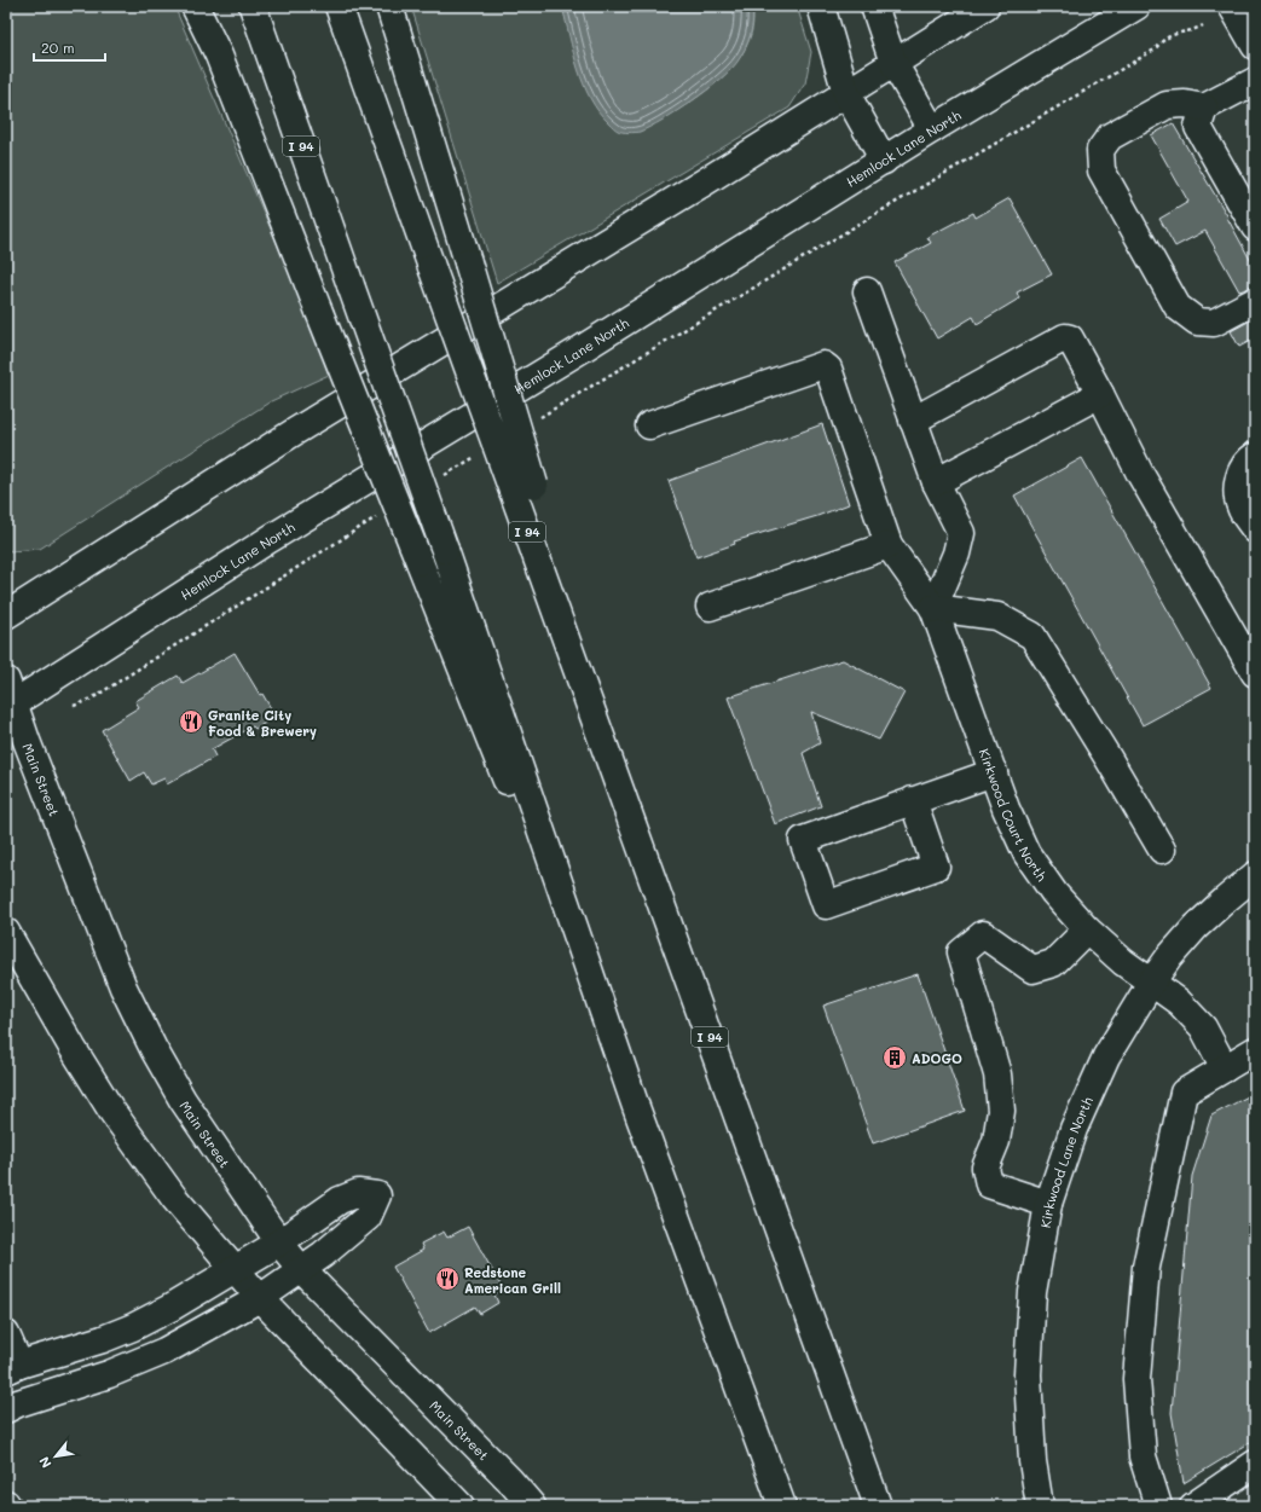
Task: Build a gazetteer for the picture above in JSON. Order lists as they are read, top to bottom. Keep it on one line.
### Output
{"streets":{"main road":["I 94","Hemlock Lane North","Main Street","Kirkwood Court North","Kirkwood Lane North"]},"crossings":[["Hemlock Lane North","Main Street"],["Kirkwood Court North","Kirkwood Lane North"]],"places":{"restaurant":["Granite City Food & Brewery","Redstone American Grill"],"building":["ADOGO"]},"scale_bar":"20 m","north":"bottom left"}
